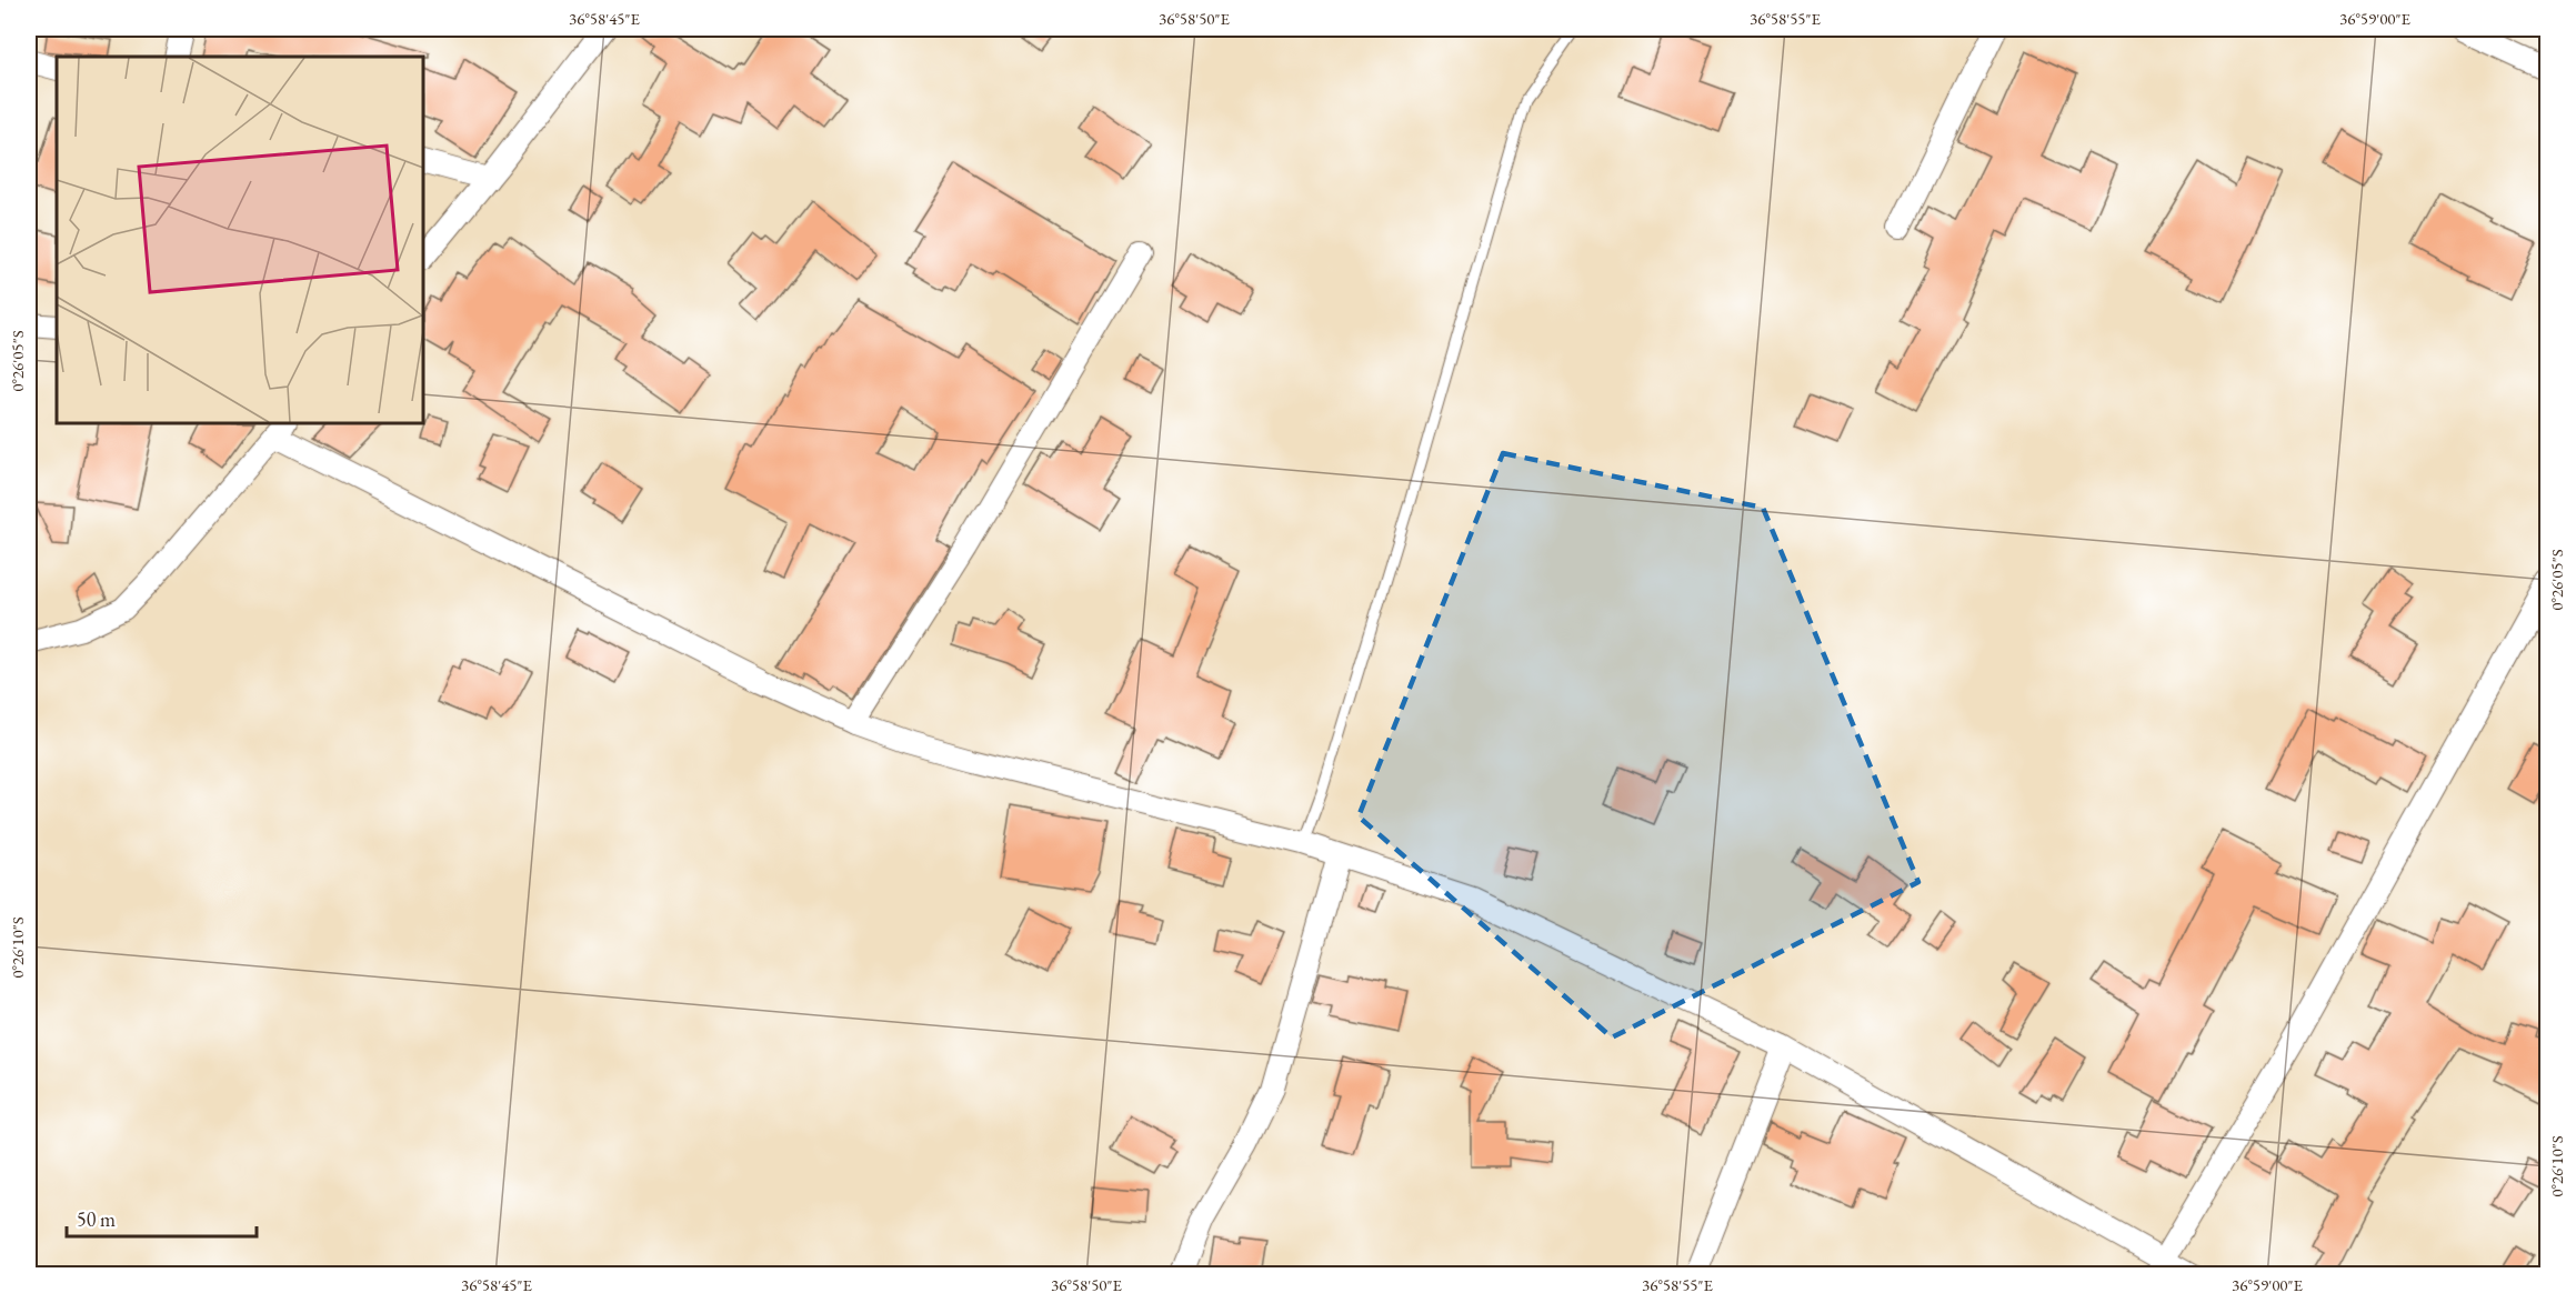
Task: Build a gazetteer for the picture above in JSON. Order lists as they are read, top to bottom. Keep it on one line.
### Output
{"scale_bar":"50 m","coordinates":["36°58'45\"E","36°58'50\"E","36°58'55\"E","36°59'00\"E","0°26'05\"S","0°26'10\"S"]}
